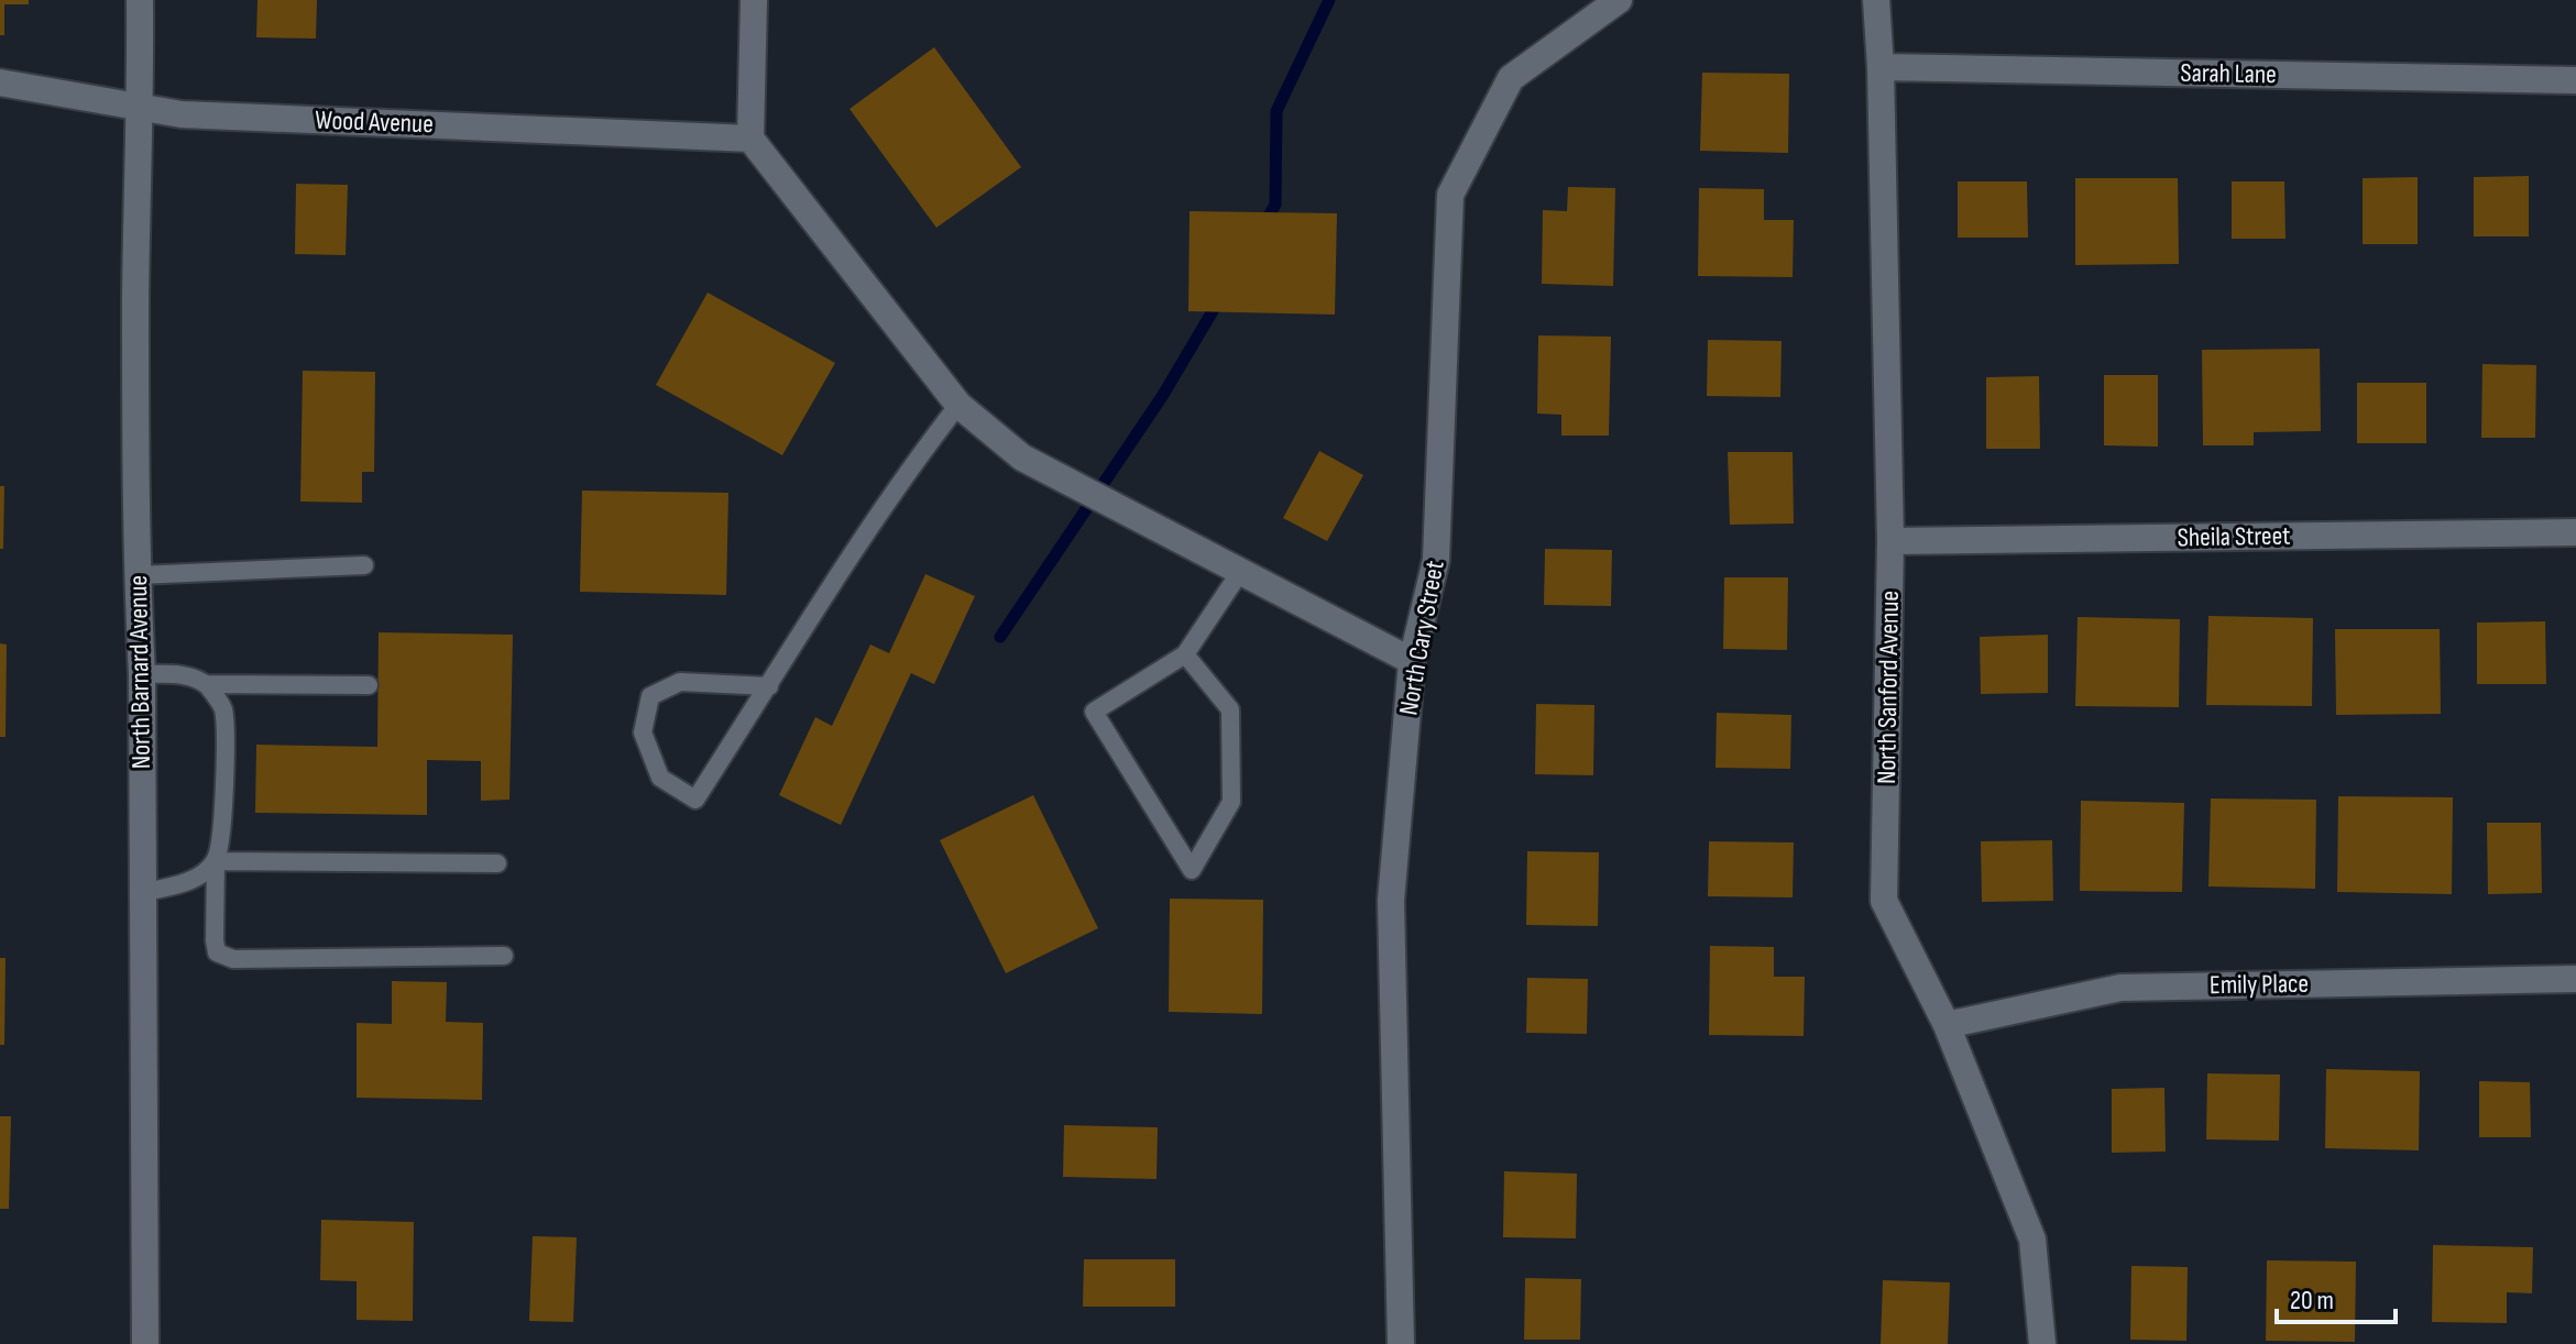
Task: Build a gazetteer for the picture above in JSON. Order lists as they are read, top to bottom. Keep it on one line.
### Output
{"streets":{"street":["Sarah Lane","Wood Avenue","Sheila Street","North Cary Street","North Barnard Avenue","North Sanford Avenue","Emily Place"]},"crossings":[["Sarah Lane","North Sanford Avenue"],["Wood Avenue","North Barnard Avenue"],["Sheila Street","North Sanford Avenue"],["North Sanford Avenue","Emily Place"]],"scale_bar":"20 m"}
